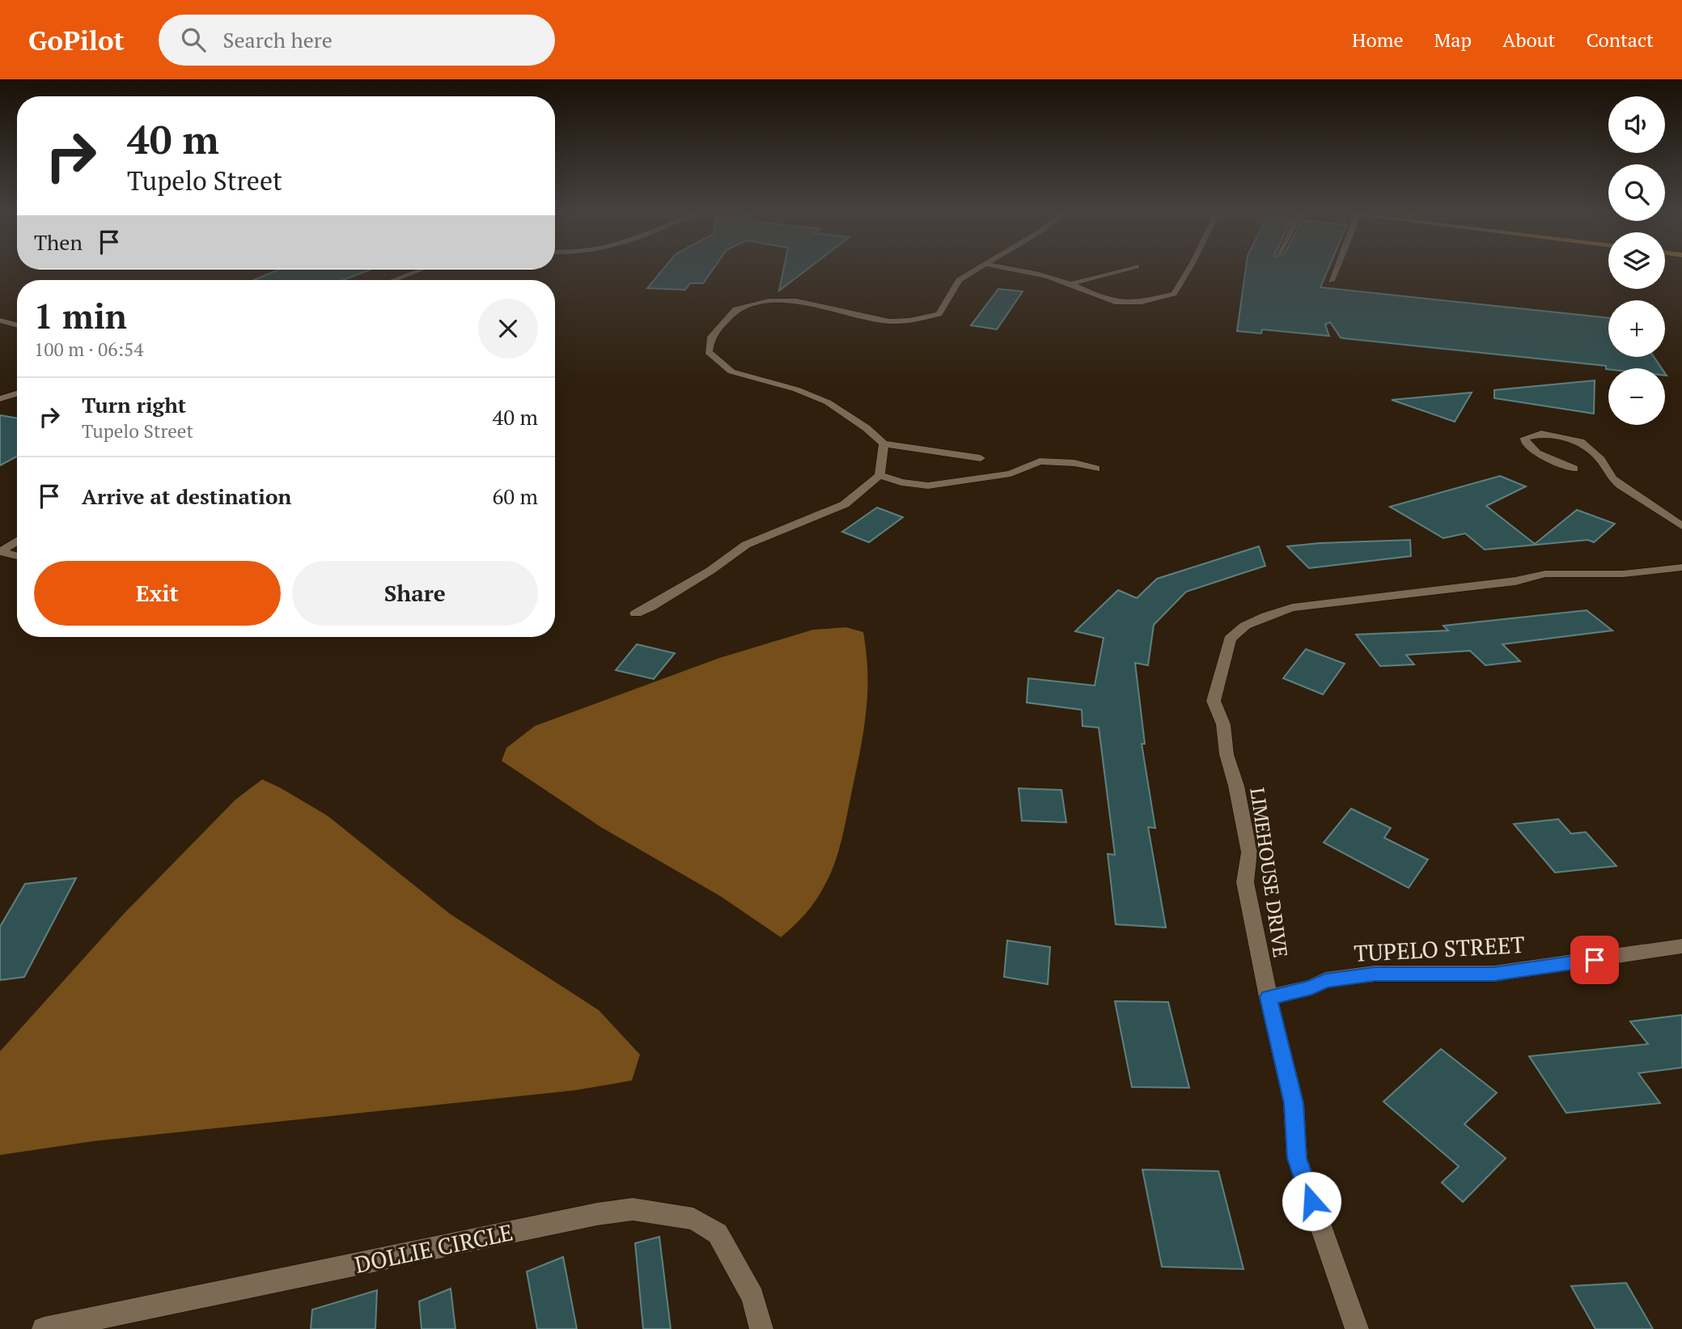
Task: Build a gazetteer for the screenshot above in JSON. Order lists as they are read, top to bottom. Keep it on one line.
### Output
{"streets":{"street":["LIMEHOUSE DRIVE","TUPELO STREET","DOLLIE CIRCLE"]},"crossings":[["LIMEHOUSE DRIVE","TUPELO STREET"]],"page":{"header":"GoPilot","search":"Search here","nav":["Home","Map","About","Contact"],"map_buttons":["+","−"],"turn":["40 m","Tupelo Street"],"then":"Then","heading":["1 min","100 m · 06:54"],"list":[{"name":"Turn right","note":"Tupelo Street","value":"40 m"},{"name":"Arrive at destination","value":"60 m"}],"buttons":["Exit","Share"]}}
